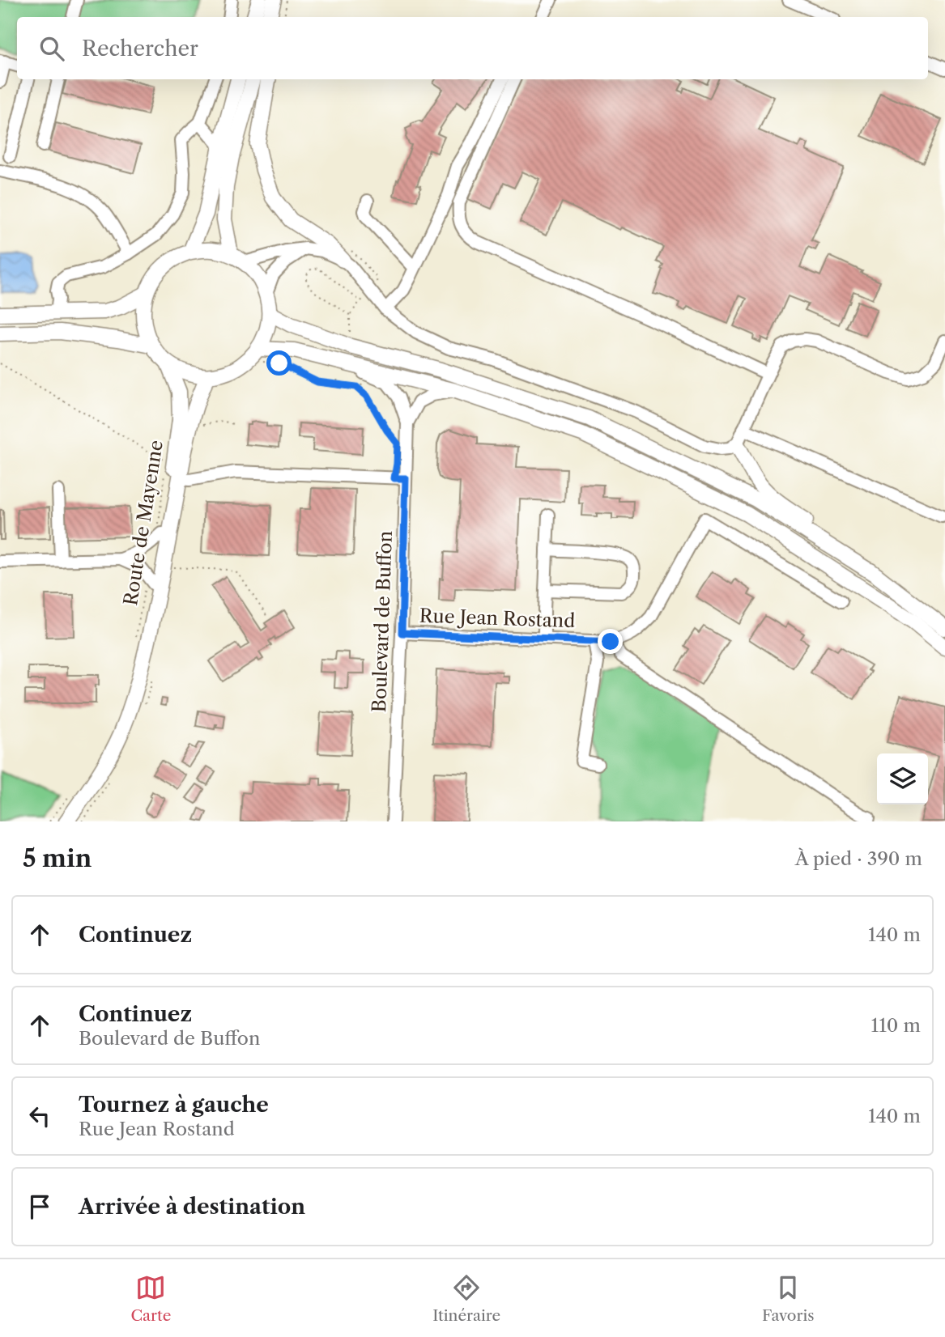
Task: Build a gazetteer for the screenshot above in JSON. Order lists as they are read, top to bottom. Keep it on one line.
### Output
{"streets":{"main road":["Route de Mayenne"],"street":["Rue Jean Rostand","Boulevard de Buffon"]},"crossings":[["Rue Jean Rostand","Boulevard de Buffon"]],"page":{"search":"Rechercher","heading":["5 min","À pied · 390 m"],"list":[["Continuez","140 m"],["Continuez","Boulevard de Buffon","110 m"],["Tournez à gauche","Rue Jean Rostand","140 m"],"Arrivée à destination"],"nav":["Carte","Itinéraire","Favoris"]}}
